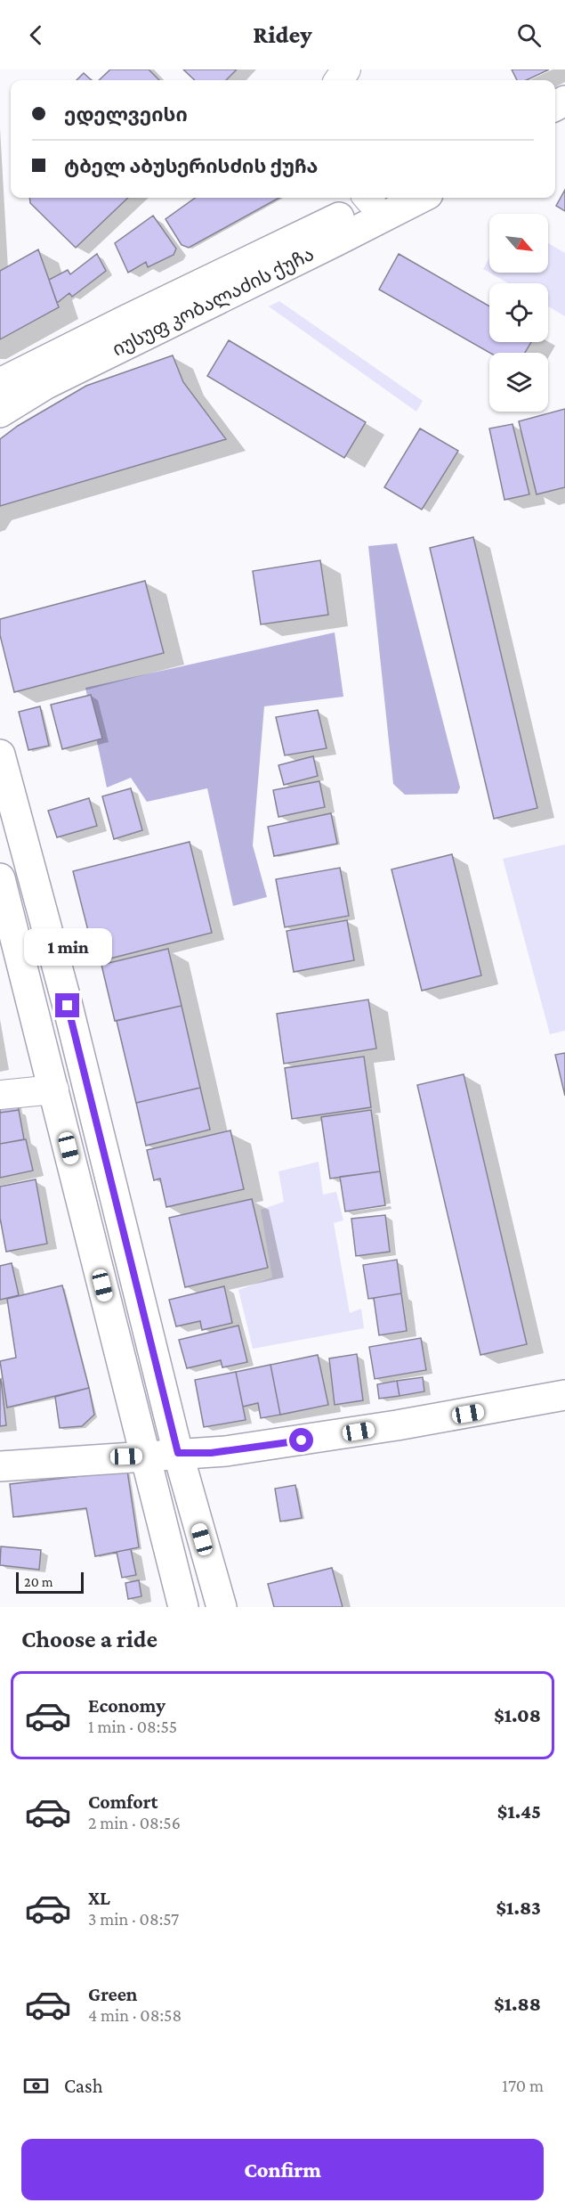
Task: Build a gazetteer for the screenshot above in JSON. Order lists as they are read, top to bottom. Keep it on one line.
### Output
{"streets":{"main road":["იუსუფ კობალაძის ქუჩა"]},"scale_bar":"20 m","north":"bottom right","page":{"header":"Ridey","banner":["ედელვეისი","ტბელ აბუსერისძის ქუჩა"],"bubble":"1 min","scale":"20 m","heading":"Choose a ride","list":[{"name":"Economy","note":"1 min · 08:55","value":"$1.08"},{"name":"Comfort","note":"2 min · 08:56","value":"$1.45"},{"name":"XL","note":"3 min · 08:57","value":"$1.83"},{"name":"Green","note":"4 min · 08:58","value":"$1.88"}],"pay":["Cash","170 m"],"buttons":"Confirm"}}
